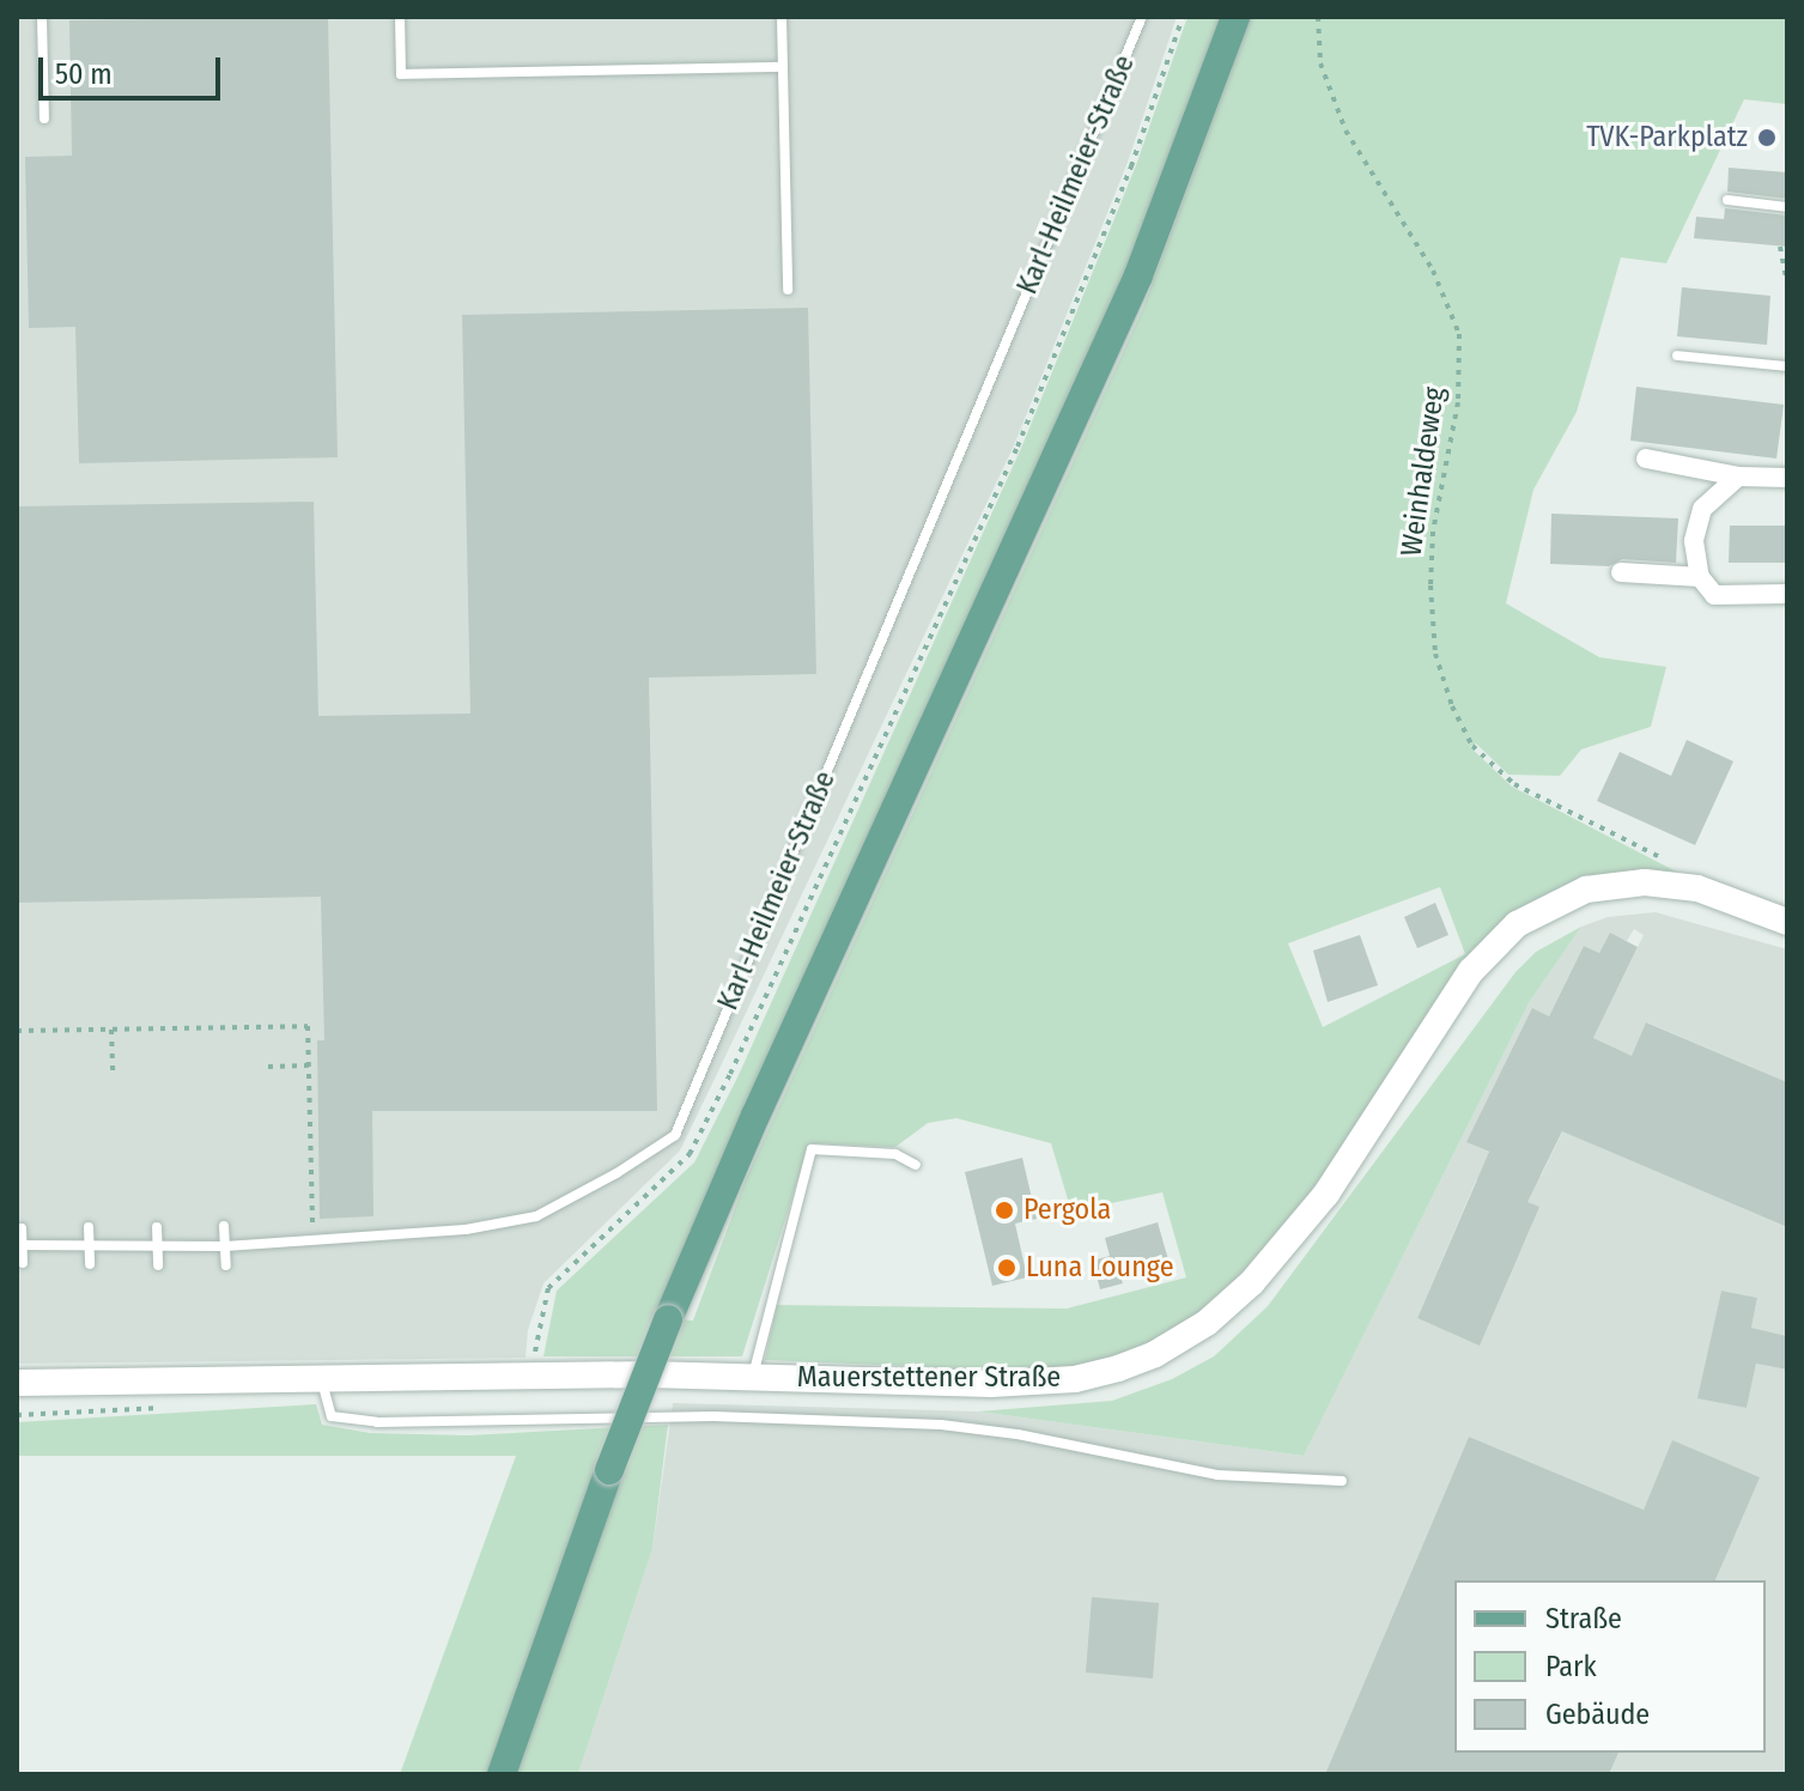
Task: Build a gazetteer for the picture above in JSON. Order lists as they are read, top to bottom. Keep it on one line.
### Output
{"streets":{"main road":["Mauerstettener Straße"],"lane":["Karl-Heilmeier-Straße"],"path":["Weinhaldeweg"]},"crossings":[["Weinhaldeweg","Mauerstettener Straße"]],"places":["TVK-Parkplatz","Pergola","Luna Lounge"],"legend":["Straße","Park","Gebäude"],"scale_bar":"50 m"}
